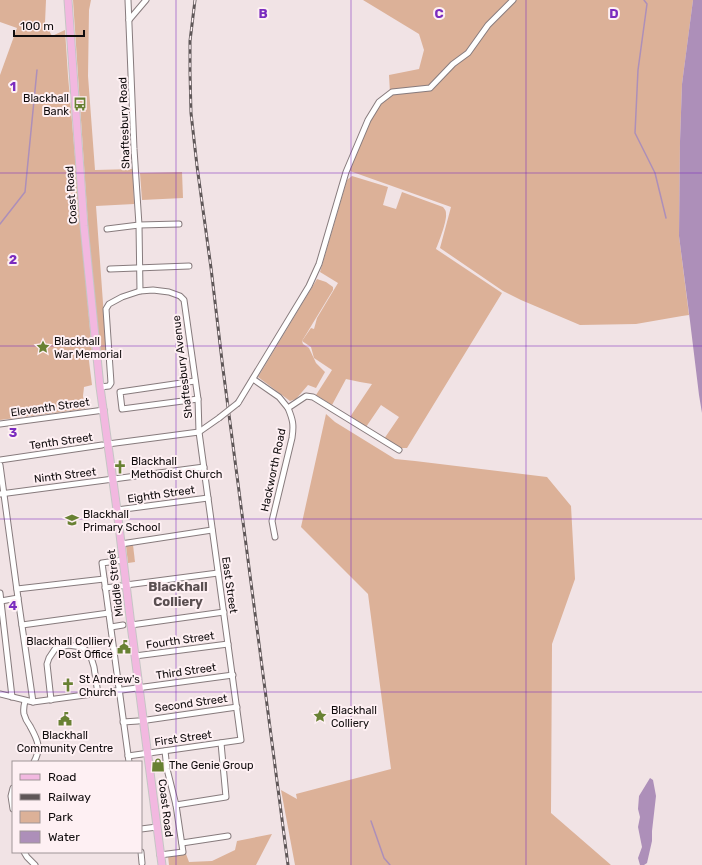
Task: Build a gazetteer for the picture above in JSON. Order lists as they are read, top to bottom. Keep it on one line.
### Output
{"streets":{"main road":["Coast Road","Middle Street"],"street":["Shaftesbury Road","Shaftesbury Avenue","Eleventh Street","Tenth Street","Hackworth Road","Ninth Street","Eighth Street","East Street","Fourth Street","Third Street","Second Street","First Street"]},"crossings":[["Shaftesbury Road","Shaftesbury Avenue"],["Coast Road","Middle Street"],["Coast Road","First Street"],["Shaftesbury Avenue","Tenth Street"],["Shaftesbury Avenue","East Street"],["Eleventh Street","Middle Street"],["Tenth Street","Middle Street"],["Tenth Street","East Street"],["Ninth Street","Middle Street"],["Ninth Street","East Street"],["Eighth Street","Middle Street"],["Eighth Street","East Street"],["Middle Street","Fourth Street"],["Middle Street","Third Street"],["Middle Street","First Street"],["East Street","Fourth Street"],["East Street","Third Street"],["East Street","Second Street"],["East Street","First Street"]],"districts":["Blackhall Colliery"],"places":{"bus stop":["Blackhall Bank"],"place":["Blackhall War Memorial","Blackhall Colliery"],"church":["Blackhall Methodist Church","St Andrew's Church"],"school or university":["Blackhall Primary School"],"public building":["Blackhall Colliery Post Office","Blackhall Community Centre"],"shop":["The Genie Group"]},"legend":["Road","Railway","Park","Water"],"scale_bar":"100 m","grid":{"columns":["B","C","D"],"rows":["1","2","3","4"]}}
